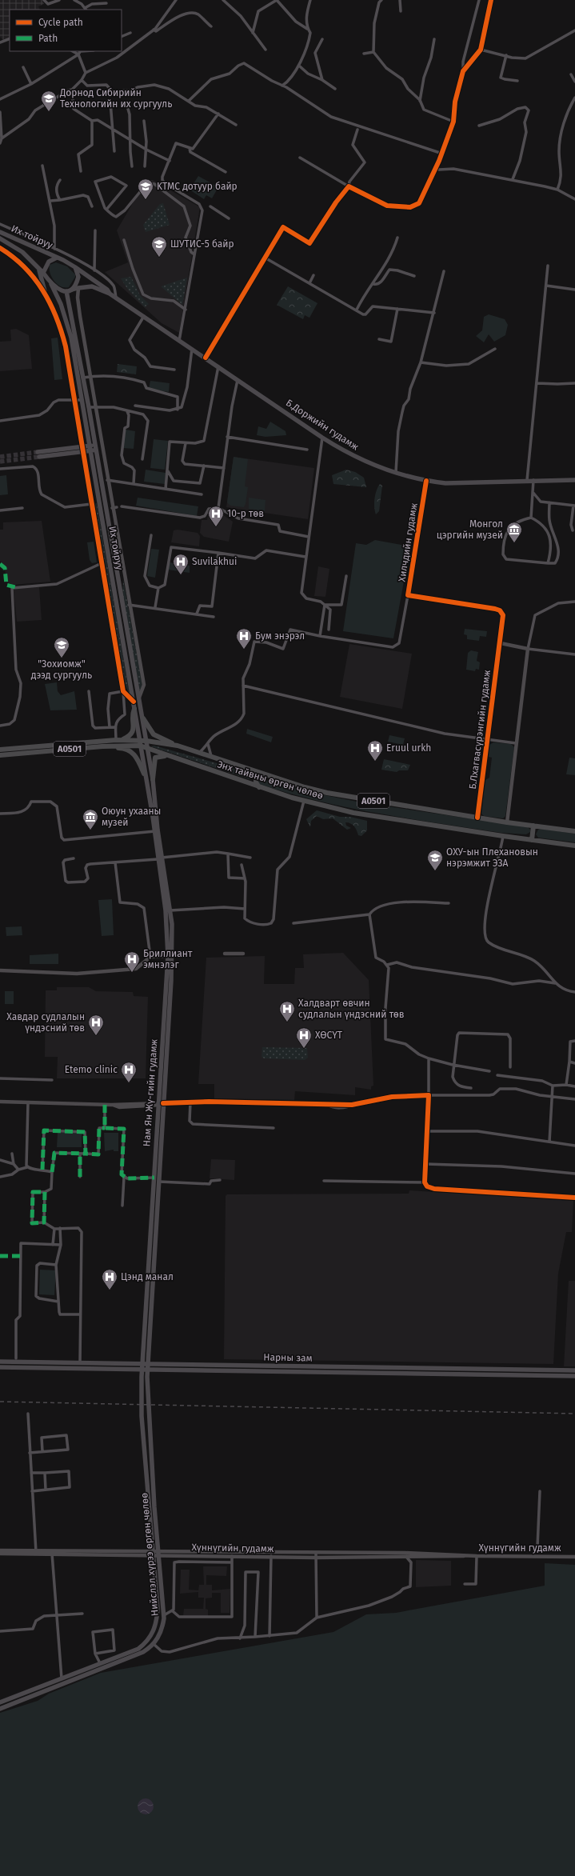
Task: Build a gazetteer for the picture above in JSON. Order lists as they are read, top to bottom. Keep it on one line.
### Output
{"streets":{"highway":["A0501","Энх тайвны өргөн чөлөө"],"main road":["Их тойруу","Б.Доржийн гудамж","Нам Ян Жү-гийн гудамж","Нарны зам","Нийслэл хүрээ өргөн чөлөө"],"street":["Хилчдийн гудамж","Б.Лхагвасүрэнгийн гудамж","Хүннүгийн гудамж"]},"crossings":[["Их тойруу","Энх тайвны өргөн чөлөө"],["Их тойруу","Нам Ян Жү-гийн гудамж"],["Б.Доржийн гудамж","Хилчдийн гудамж"],["Хилчдийн гудамж","Б.Лхагвасүрэнгийн гудамж"],["Б.Лхагвасүрэнгийн гудамж","Энх тайвны өргөн чөлөө"],["Нам Ян Жү-гийн гудамж","Нарны зам"],["Нам Ян Жү-гийн гудамж","Нийслэл хүрээ өргөн чөлөө"],["Нарны зам","Нийслэл хүрээ өргөн чөлөө"],["Хүннүгийн гудамж","Нийслэл хүрээ өргөн чөлөө"]],"places":{"school or university":["Дорнод Сибирийн Технологийн их сургууль","KTMC дотуур байр","ШУТИС-5 байр","\"Зохиомж\" дээд сургууль","ОХУ-ын Плехановын нэрэмжит ЭЗА"],"hospital":["10-р төв","Suvilakhui","Бум энэрэл","Eruul urkh","Бриллиант эмнэлэг","Халдварт өвчин судлалын үндэсний төв","Хавдар судлалын үндэсний төв","ХӨСҮТ","Etemo clinic","Цэнд манал"],"museum":["Монгол цэргийн музей","Оюун ухааны музей"]},"legend":["Cycle path","Path"]}
